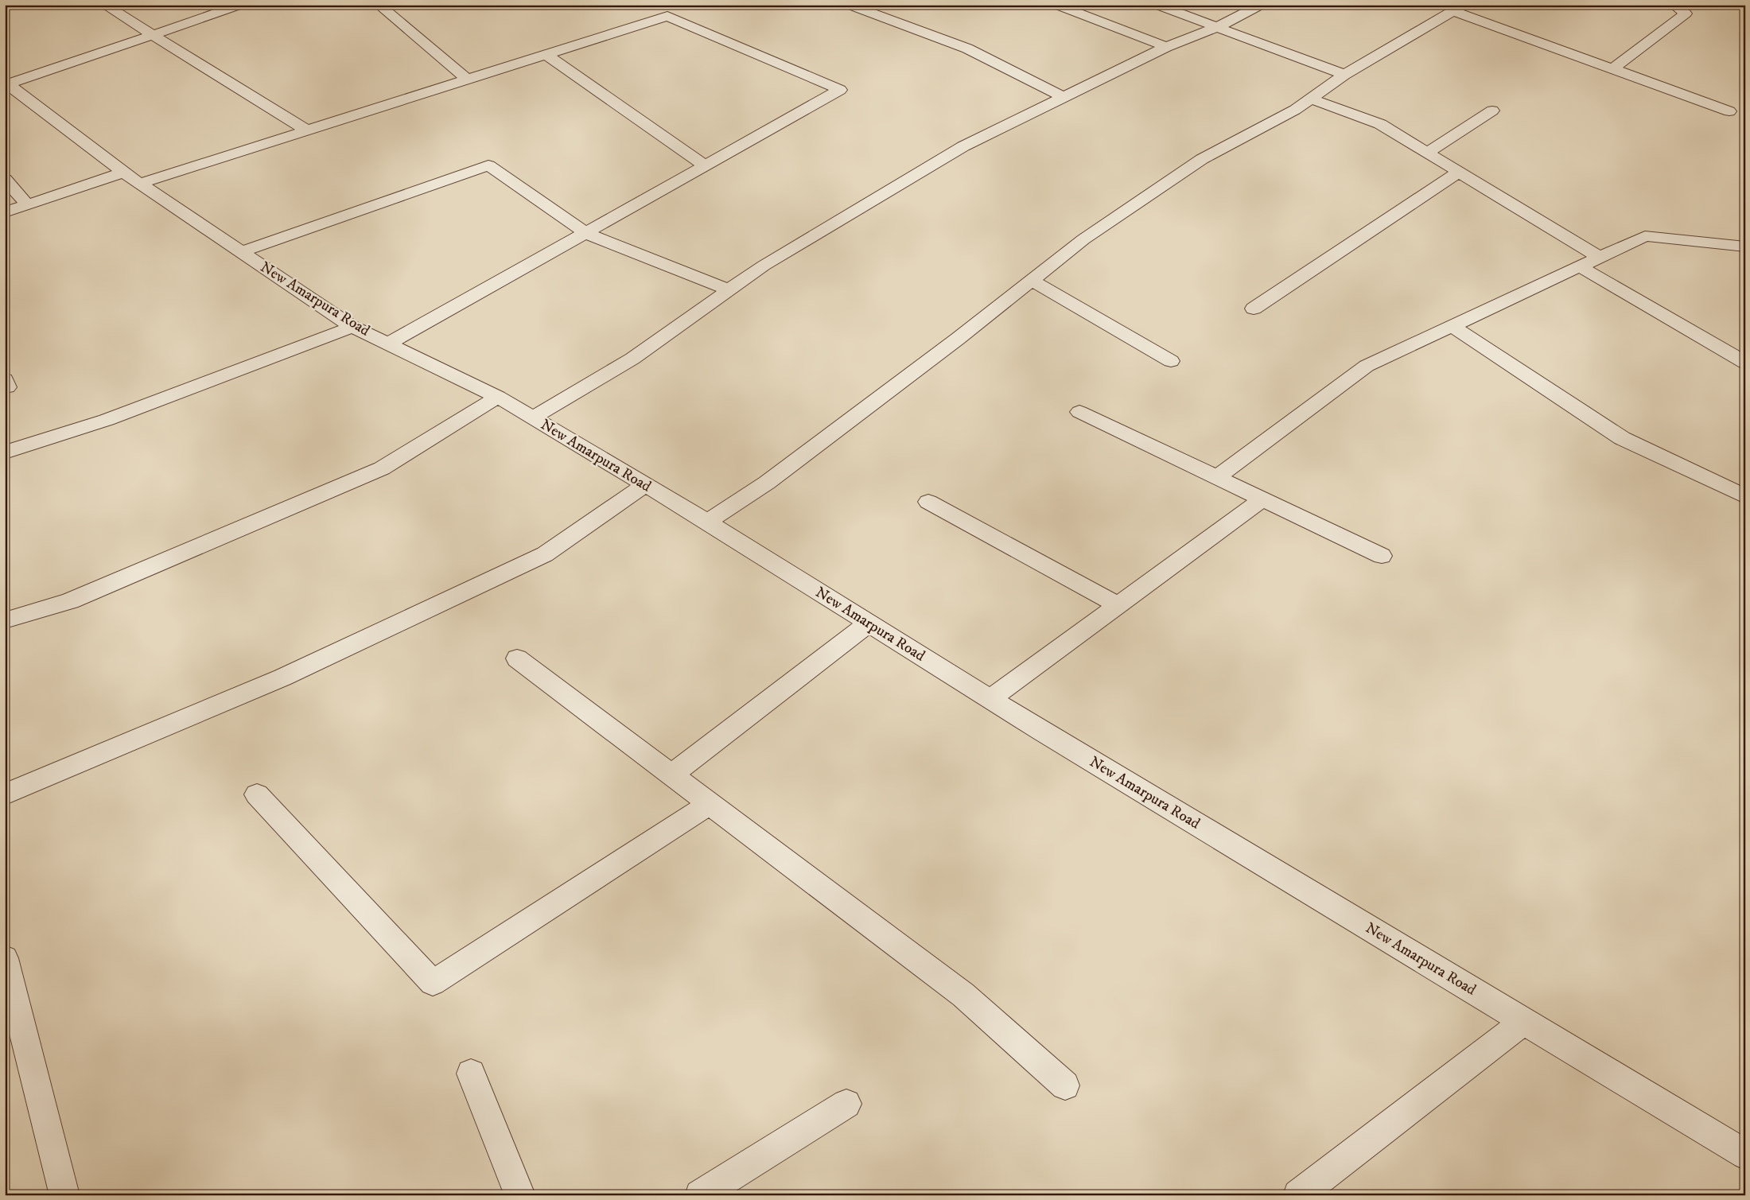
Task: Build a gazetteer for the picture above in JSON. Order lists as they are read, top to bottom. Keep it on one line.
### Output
{"streets":{"street":["New Amarpura Road"]}}
